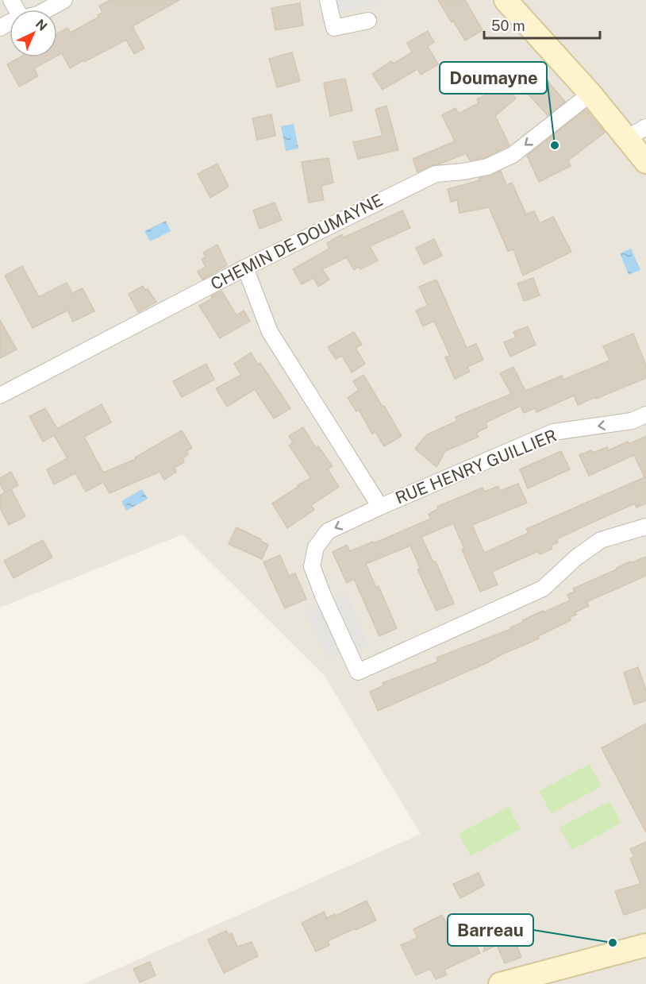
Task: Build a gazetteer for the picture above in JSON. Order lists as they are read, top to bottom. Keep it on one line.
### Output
{"streets":{"street":["CHEMIN DE DOUMAYNE","RUE HENRY GUILLIER"]},"crossings":[["CHEMIN DE DOUMAYNE","RUE HENRY GUILLIER"]],"one_way":["CHEMIN DE DOUMAYNE","RUE HENRY GUILLIER"],"places":["Doumayne","Barreau"],"scale_bar":"50 m","north":"top right"}
